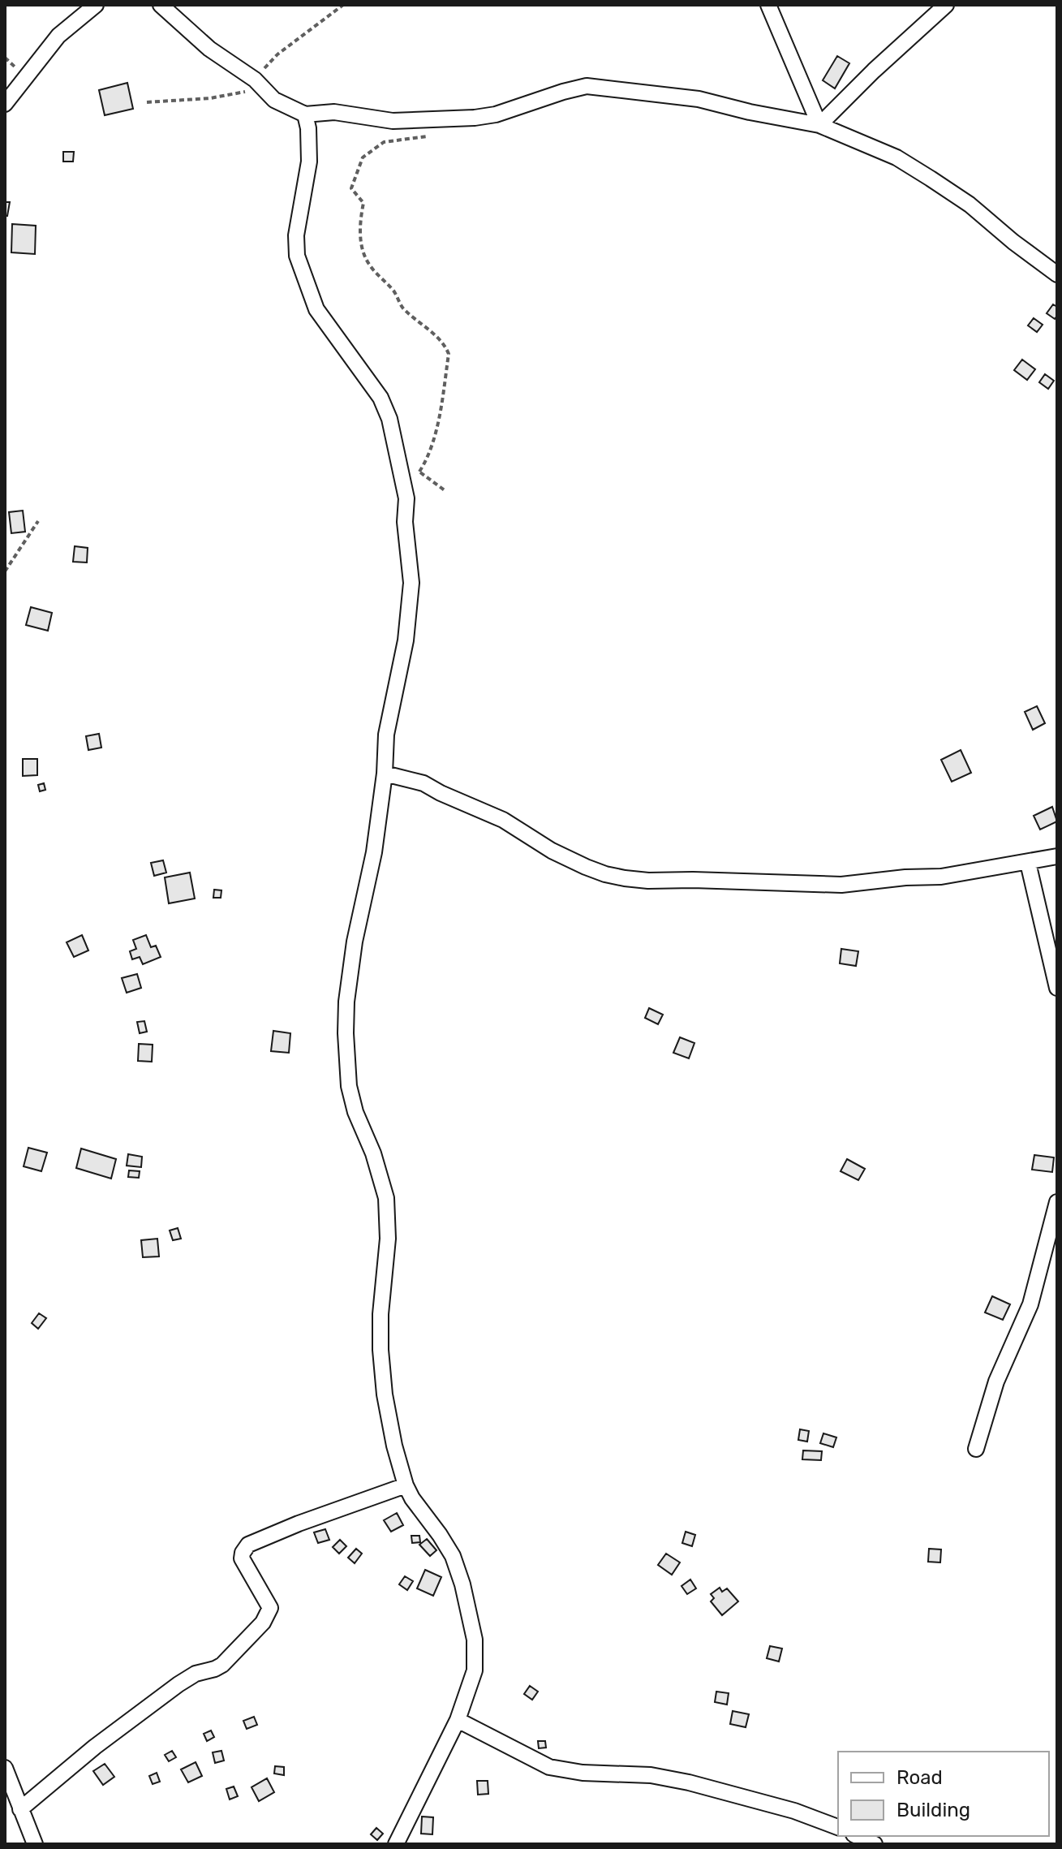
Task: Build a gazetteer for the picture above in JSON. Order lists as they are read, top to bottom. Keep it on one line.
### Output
{"legend":["Road","Building"]}
